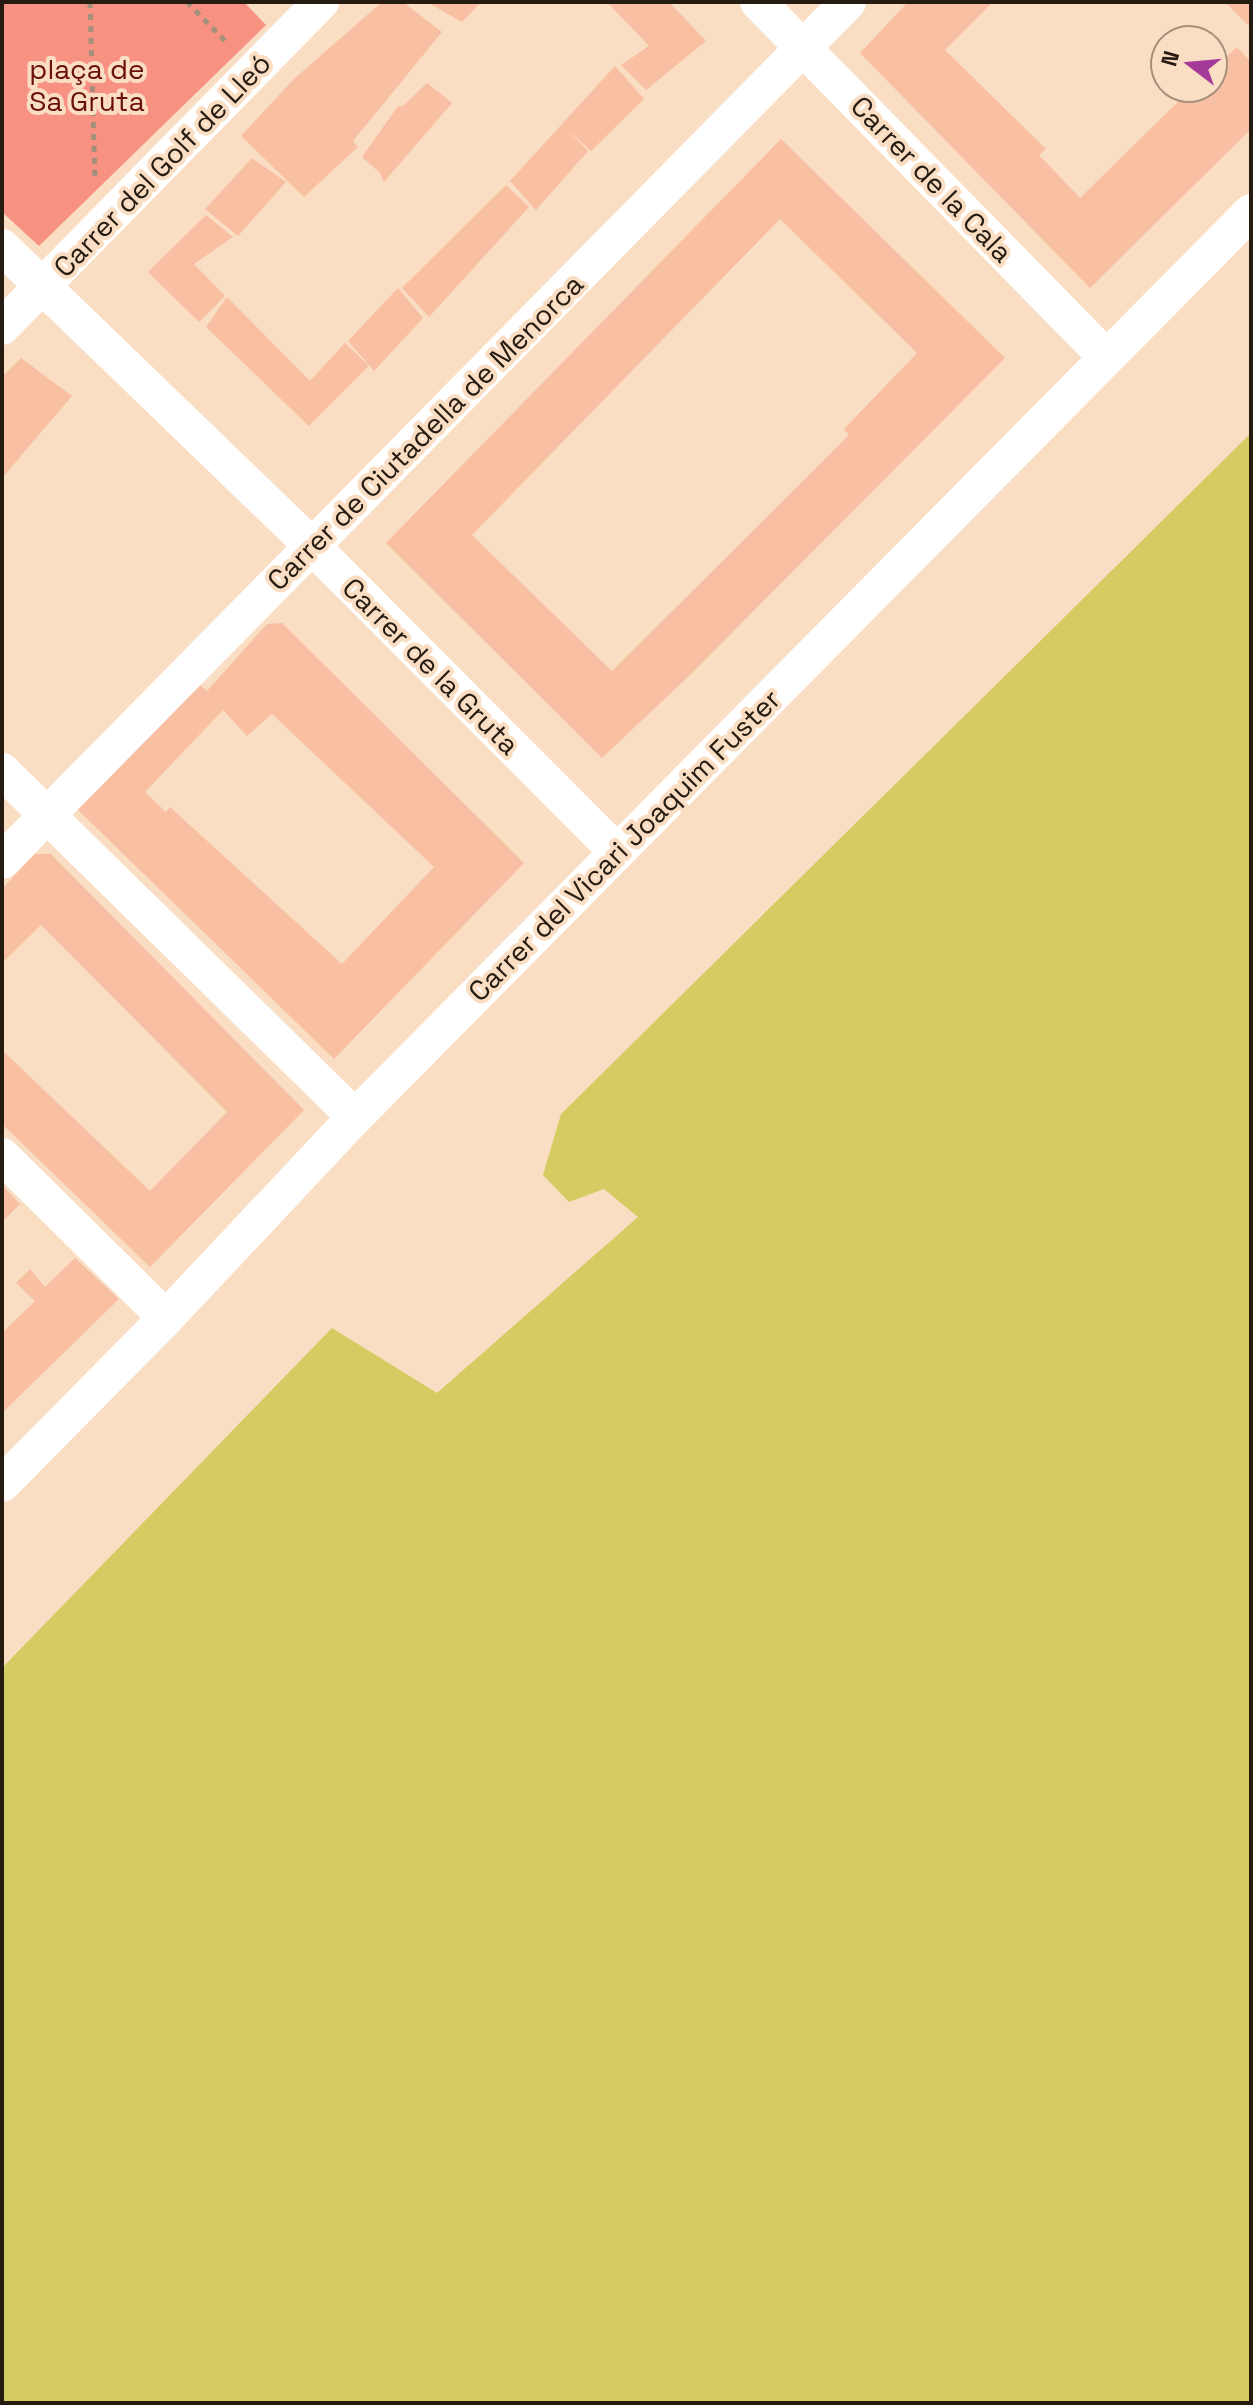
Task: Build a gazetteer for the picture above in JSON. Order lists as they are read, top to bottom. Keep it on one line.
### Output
{"streets":{"street":["Carrer del Golf de Lleó","Carrer de la Cala","Carrer de Ciutadella de Menorca","Carrer de la Gruta","Carrer del Vicari Joaquim Fuster"]},"crossings":[["Carrer del Golf de Lleó","Carrer de la Gruta"],["Carrer de la Cala","Carrer de Ciutadella de Menorca"],["Carrer de la Cala","Carrer del Vicari Joaquim Fuster"],["Carrer de Ciutadella de Menorca","Carrer de la Gruta"],["Carrer de la Gruta","Carrer del Vicari Joaquim Fuster"]],"parks":["plaça de Sa Gruta"],"north":"left"}
